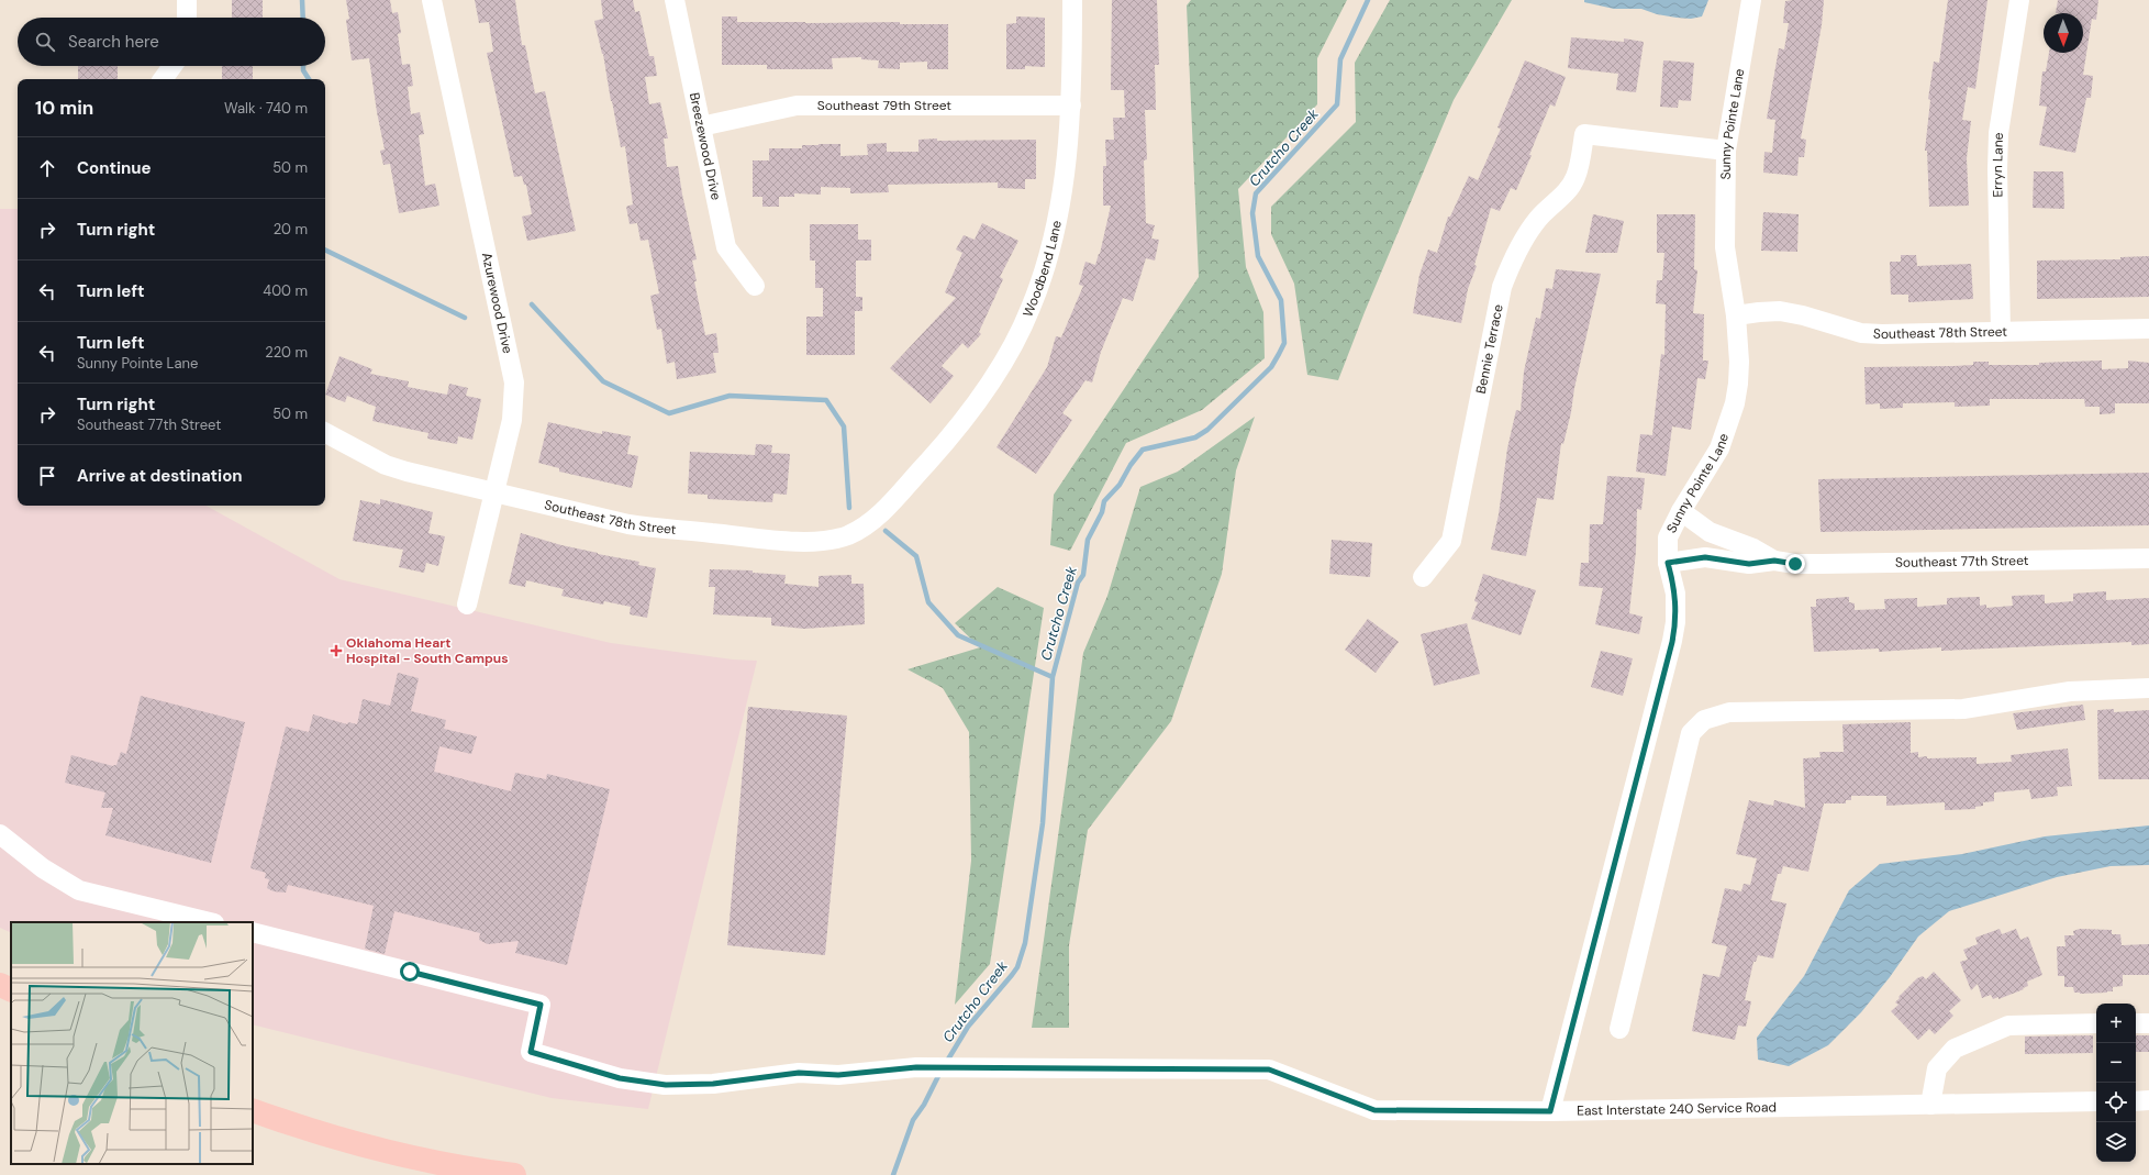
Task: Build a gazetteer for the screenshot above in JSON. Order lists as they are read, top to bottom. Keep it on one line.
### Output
{"streets":{"street":["Southeast 79th Street","Sunny Pointe Lane","Breezewood Drive","Erryn Lane","Woodbend Lane","Azurewood Drive","Southeast 78th Street","Bennie Terrace","Southeast 77th Street","East Interstate 240 Service Road"]},"crossings":[["Southeast 79th Street","Breezewood Drive"],["Southeast 79th Street","Woodbend Lane"],["Sunny Pointe Lane","Southeast 78th Street"],["Sunny Pointe Lane","Bennie Terrace"],["Sunny Pointe Lane","Southeast 77th Street"],["Sunny Pointe Lane","East Interstate 240 Service Road"],["Erryn Lane","Southeast 78th Street"],["Woodbend Lane","Southeast 78th Street"],["Azurewood Drive","Southeast 78th Street"]],"water":["Crutcho Creek"],"places":{"health":["Oklahoma Heart Hospital - South Campus"]},"north":"bottom","page":{"search":"Search here","heading":["10 min","Walk · 740 m"],"list":[["Continue","50 m"],["Turn right","20 m"],["Turn left","400 m"],["Turn left","Sunny Pointe Lane","220 m"],["Turn right","Southeast 77th Street","50 m"],"Arrive at destination"],"map_buttons":["+","−"]}}
